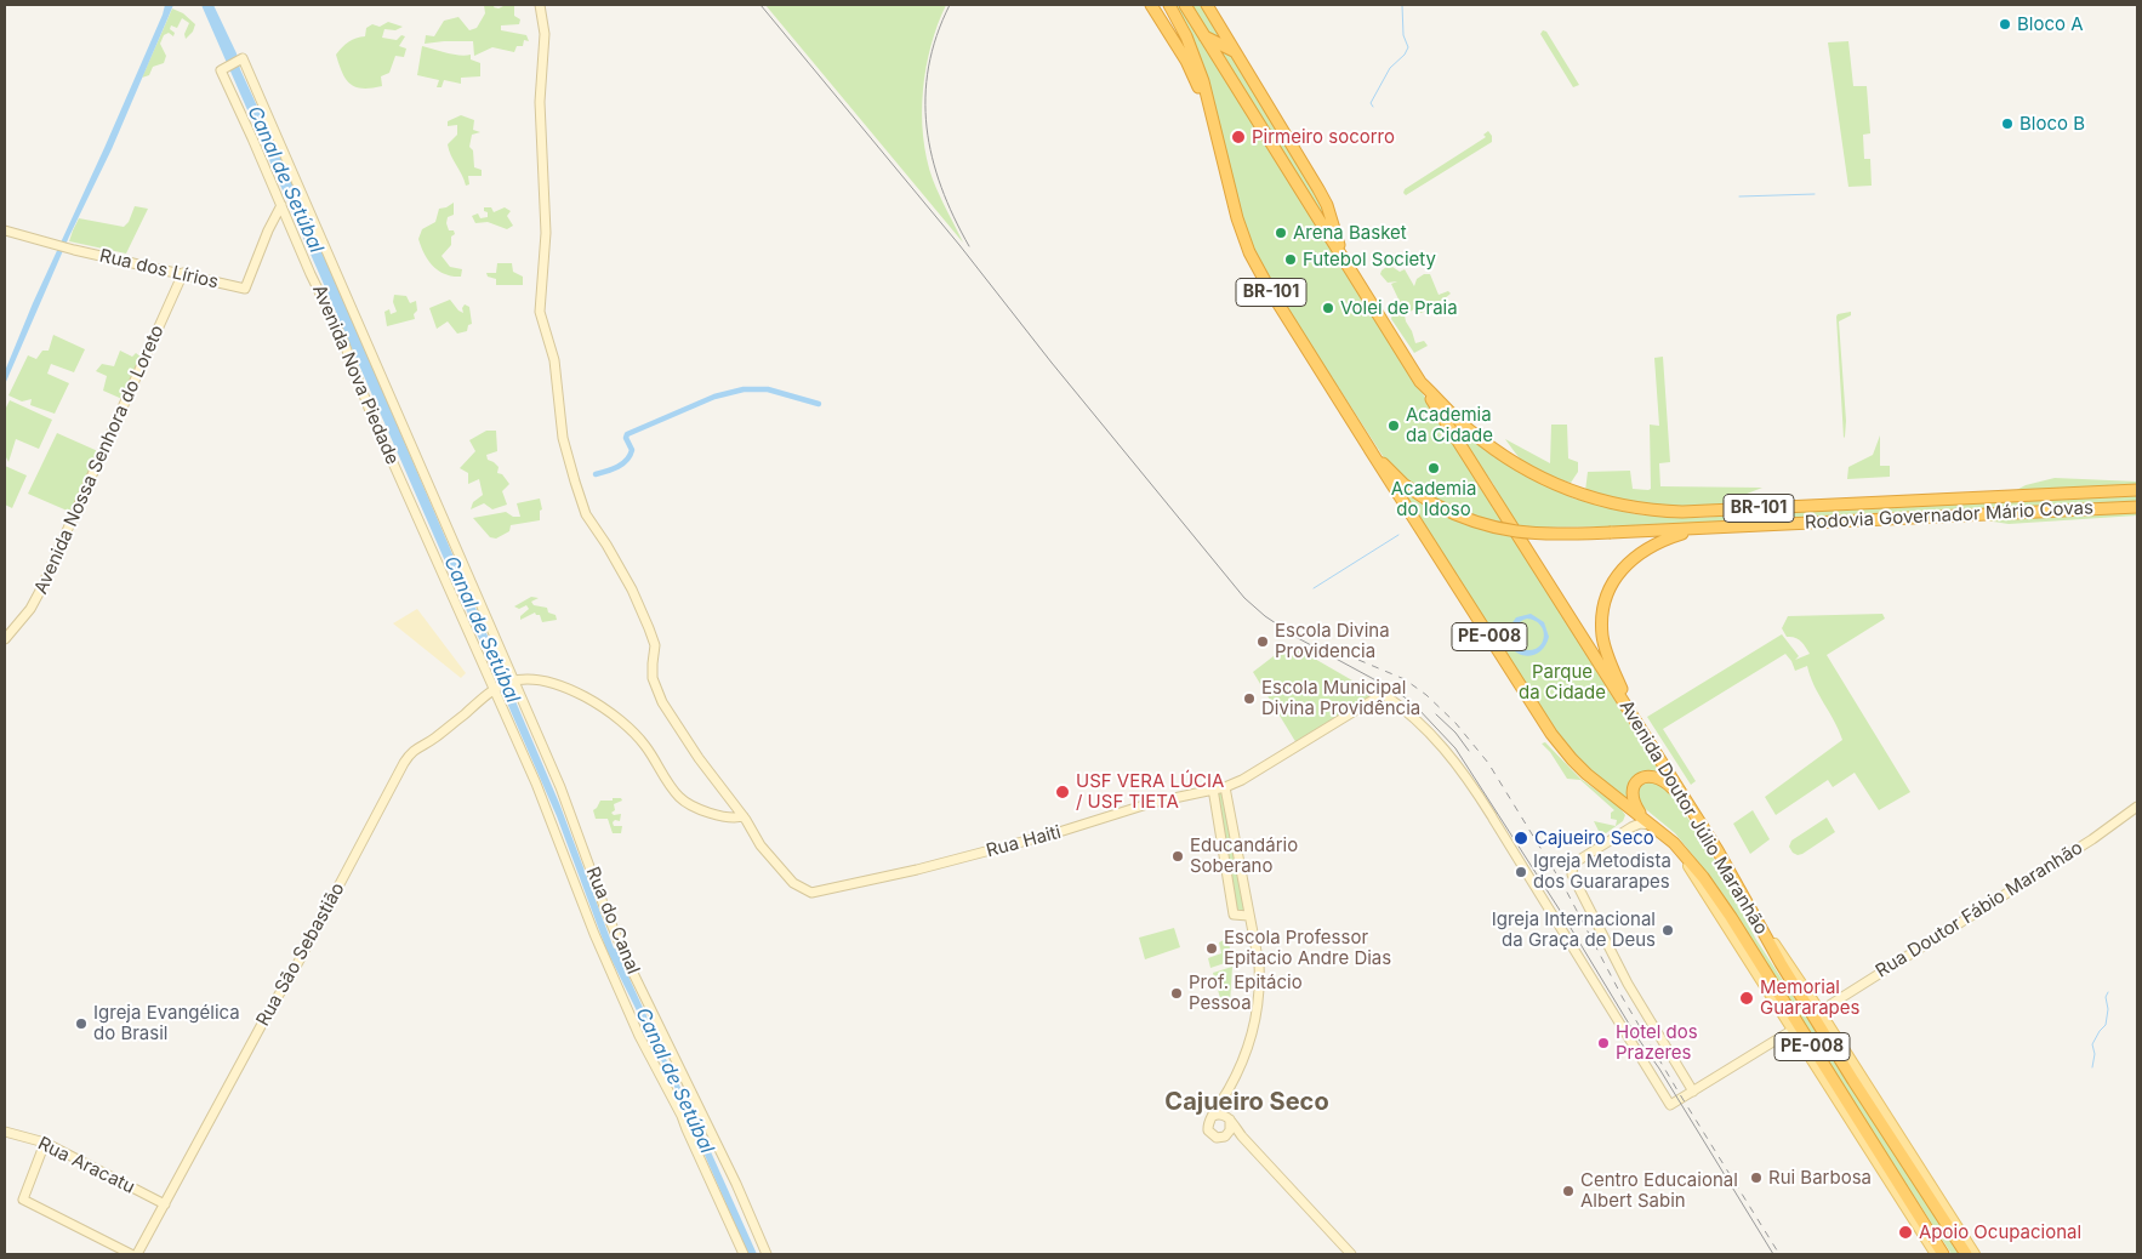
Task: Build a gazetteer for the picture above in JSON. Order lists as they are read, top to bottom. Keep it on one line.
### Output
{"streets":{"highway":["BR-101","Rodovia Governador Mário Covas","PE-008","Avenida Doutor Júlio Maranhão"],"street":["Rua dos Lírios","Avenida Nova Piedade","Avenida Nossa Senhora do Loreto","Rua Haiti","Rua Doutor Fábio Maranhão","Rua do Canal","Rua São Sebastião","Rua Aracatu"]},"crossings":[["Rua dos Lírios","Avenida Nova Piedade"],["Rua dos Lírios","Avenida Nossa Senhora do Loreto"],["Avenida Nova Piedade","Rua do Canal"],["Avenida Nova Piedade","Rua São Sebastião"],["Rodovia Governador Mário Covas","Avenida Doutor Júlio Maranhão"],["Rua do Canal","Rua São Sebastião"],["Rua São Sebastião","Rua Aracatu"]],"districts":["Cajueiro Seco"],"water":["Canal de Setúbal"],"parks":["Parque da Cidade"],"places":["Bloco A","Bloco B","Pirmeiro socorro","Arena Basket","Futebol Society","Volei de Praia","Academia da Cidade","Academia do Idoso","Escola Divina Providencia","Escola Municipal Divina Providência","USF VERA LÚCIA / USF TIETA","Cajueiro Seco","Educandário Soberano","Igreja Metodista dos Guararapes","Igreja Internacional da Graça de Deus","Escola Professor Epitacio Andre Dias","Prof. Epitácio Pessoa","Memorial Guararapes","Igreja Evangélica do Brasil","Hotel dos Prazeres","Rui Barbosa","Centro Educaional Albert Sabin","Apoio Ocupacional"]}
